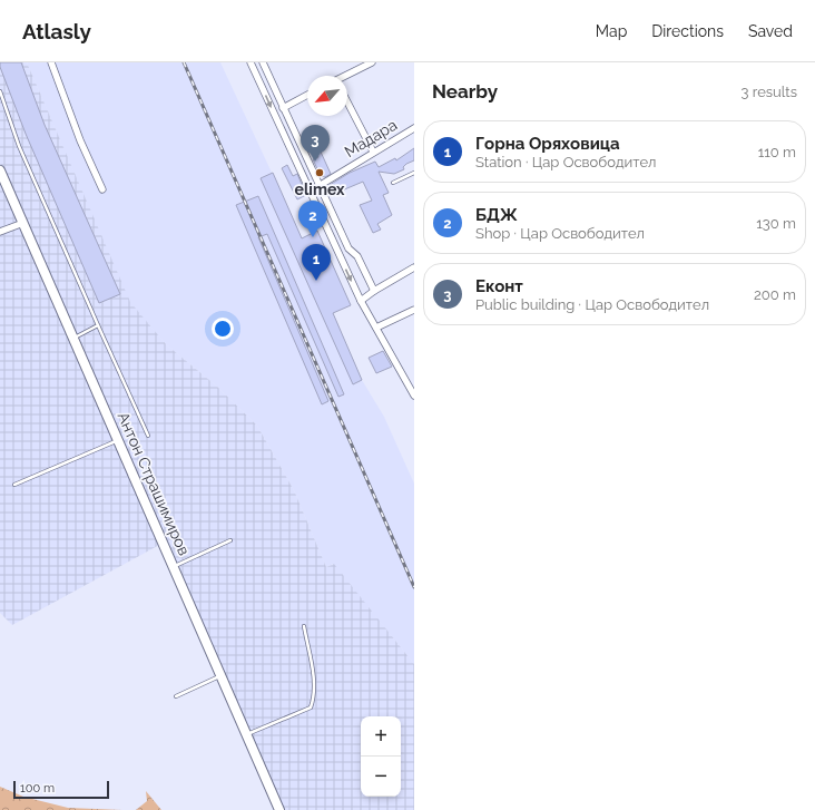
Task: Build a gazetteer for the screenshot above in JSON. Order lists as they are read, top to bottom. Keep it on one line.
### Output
{"streets":{"street":["Мадара","Антон Страшимиров"]},"places":["elimex"],"scale_bar":"100 m","north":"bottom left","page":{"header":"Atlasly","nav":["Map","Directions","Saved"],"heading":["Nearby","3 results"],"list":[{"mark":"1","name":"Горна Оряховица","note":"Station · Цар Освободител","value":"110 m"},{"mark":"2","name":"БДЖ","note":"Shop · Цар Освободител","value":"130 m"},{"mark":"3","name":"Еконт","note":"Public building · Цар Освободител","value":"200 m"}],"pins":["3","2","1"],"map_buttons":["+","−"],"scale":"100 m"}}
